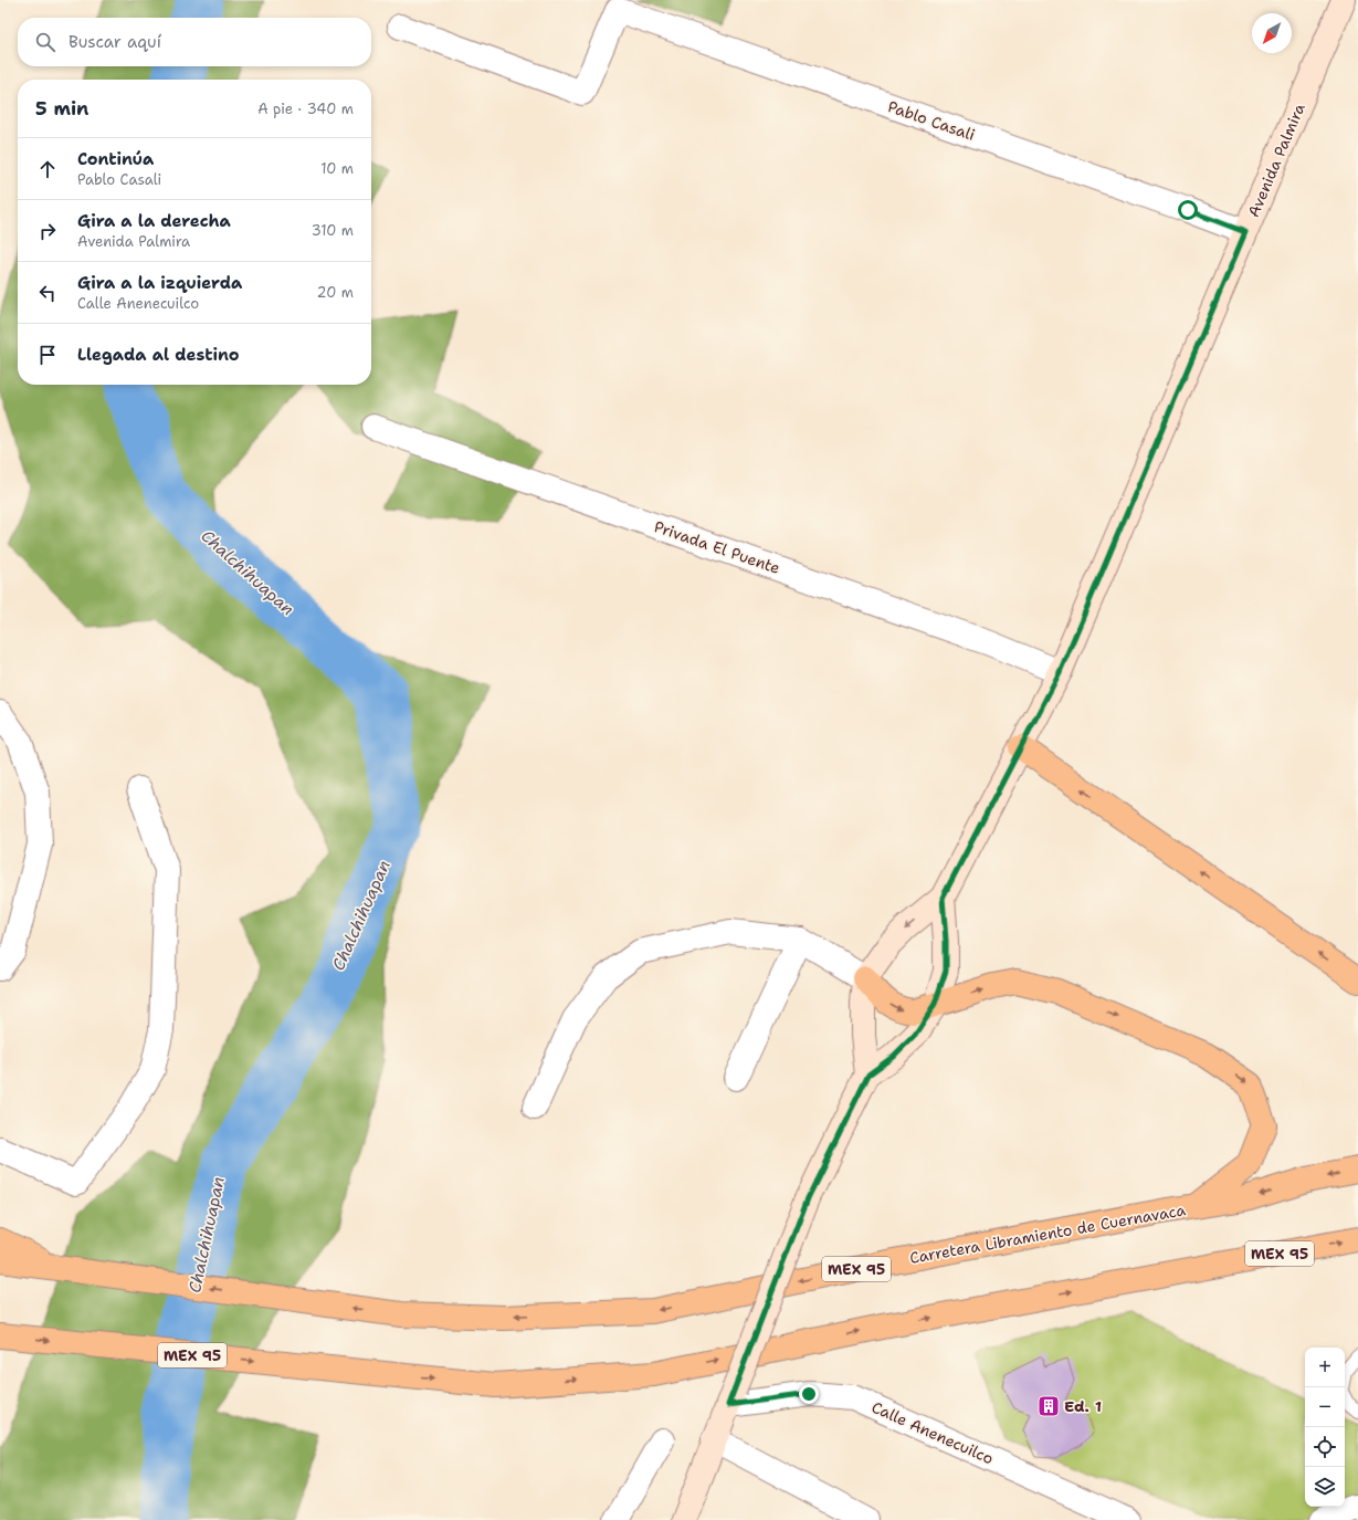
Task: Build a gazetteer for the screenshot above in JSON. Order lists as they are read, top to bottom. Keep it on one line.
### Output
{"streets":{"highway":["Carretera Libramiento de Cuernavaca","MEX 95"],"main road":["Avenida Palmira"],"street":["Pablo Casali","Privada El Puente","Calle Anenecuilco"]},"crossings":[["Pablo Casali","Avenida Palmira"],["Avenida Palmira","Privada El Puente"]],"water":["Chalchihuapan"],"places":{"building":["Ed. 1"]},"north":"bottom left","page":{"search":"Buscar aquí","heading":["5 min","A pie · 340 m"],"list":[["Continúa","Pablo Casali","10 m"],["Gira a la derecha","Avenida Palmira","310 m"],["Gira a la izquierda","Calle Anenecuilco","20 m"],"Llegada al destino"],"map_buttons":["+","−"]}}
